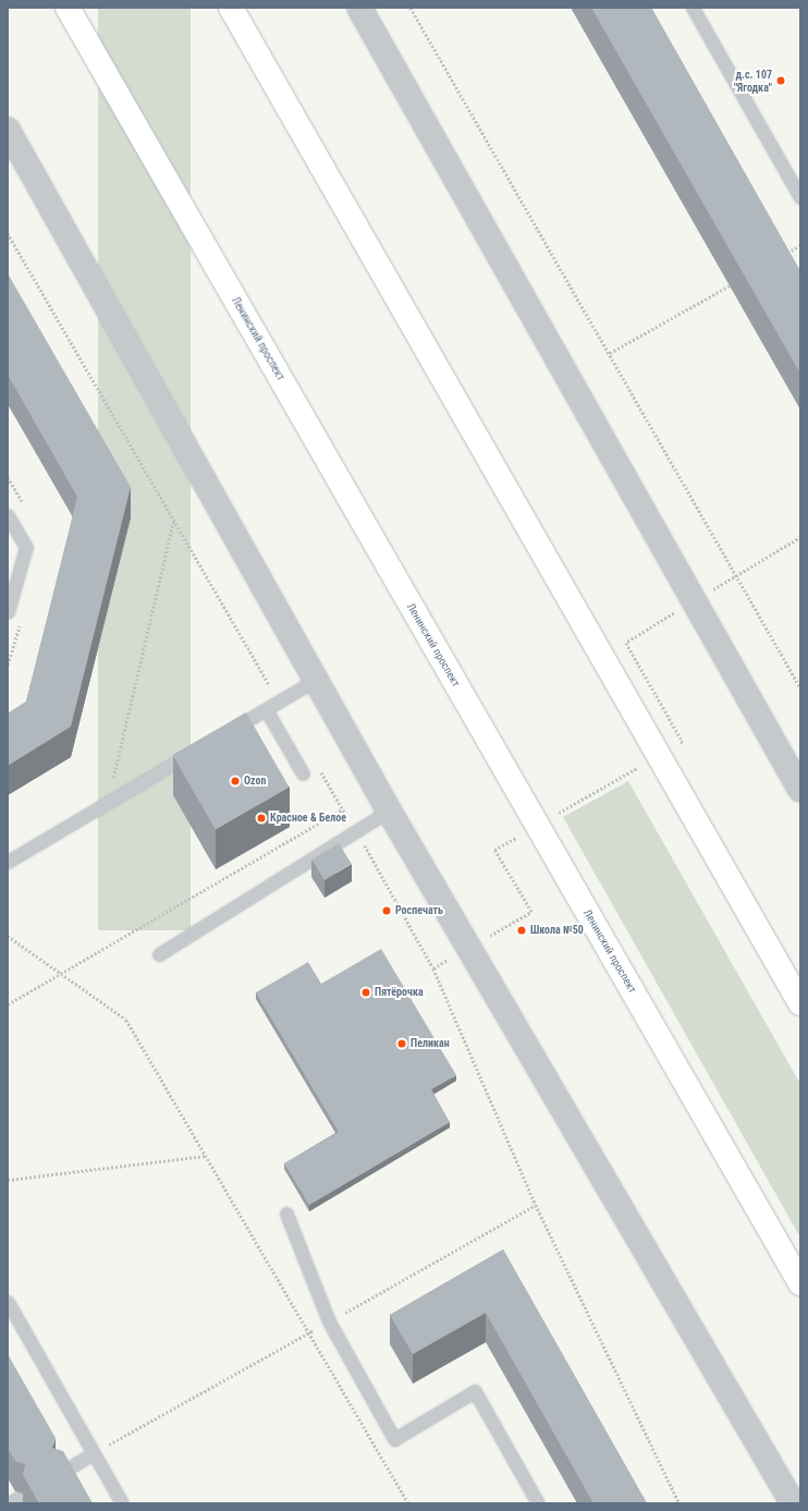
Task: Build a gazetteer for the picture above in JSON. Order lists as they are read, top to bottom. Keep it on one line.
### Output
{"streets":{"main road":["Ленинский проспект"]},"places":["д.с. 107 \"Ягодка\"","Ozon","Красное & Белое","Роспечать","Школа №50","Пятёрочка","Пеликан"]}
